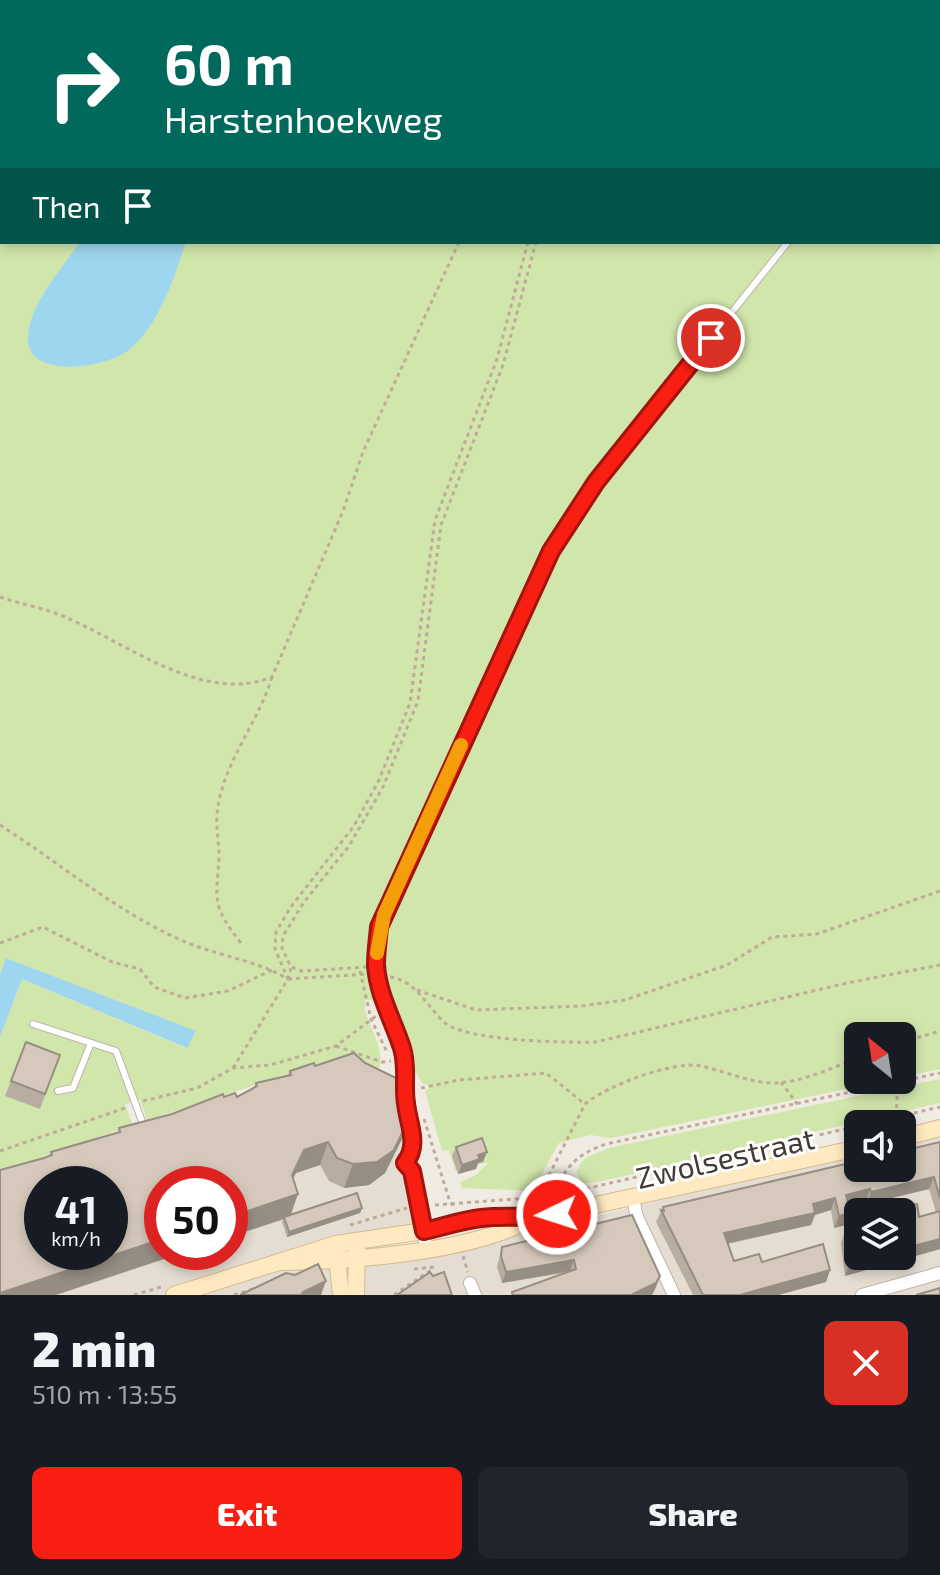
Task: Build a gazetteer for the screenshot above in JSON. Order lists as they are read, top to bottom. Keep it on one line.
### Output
{"streets":{"main road":["Zwolsestraat"]},"north":"top left","page":{"turn":["60 m","Harstenhoekweg"],"then":"Then","speed":"41 km/h","limit":"50","heading":["2 min","510 m · 13:55"],"buttons":["Exit","Share"]}}
